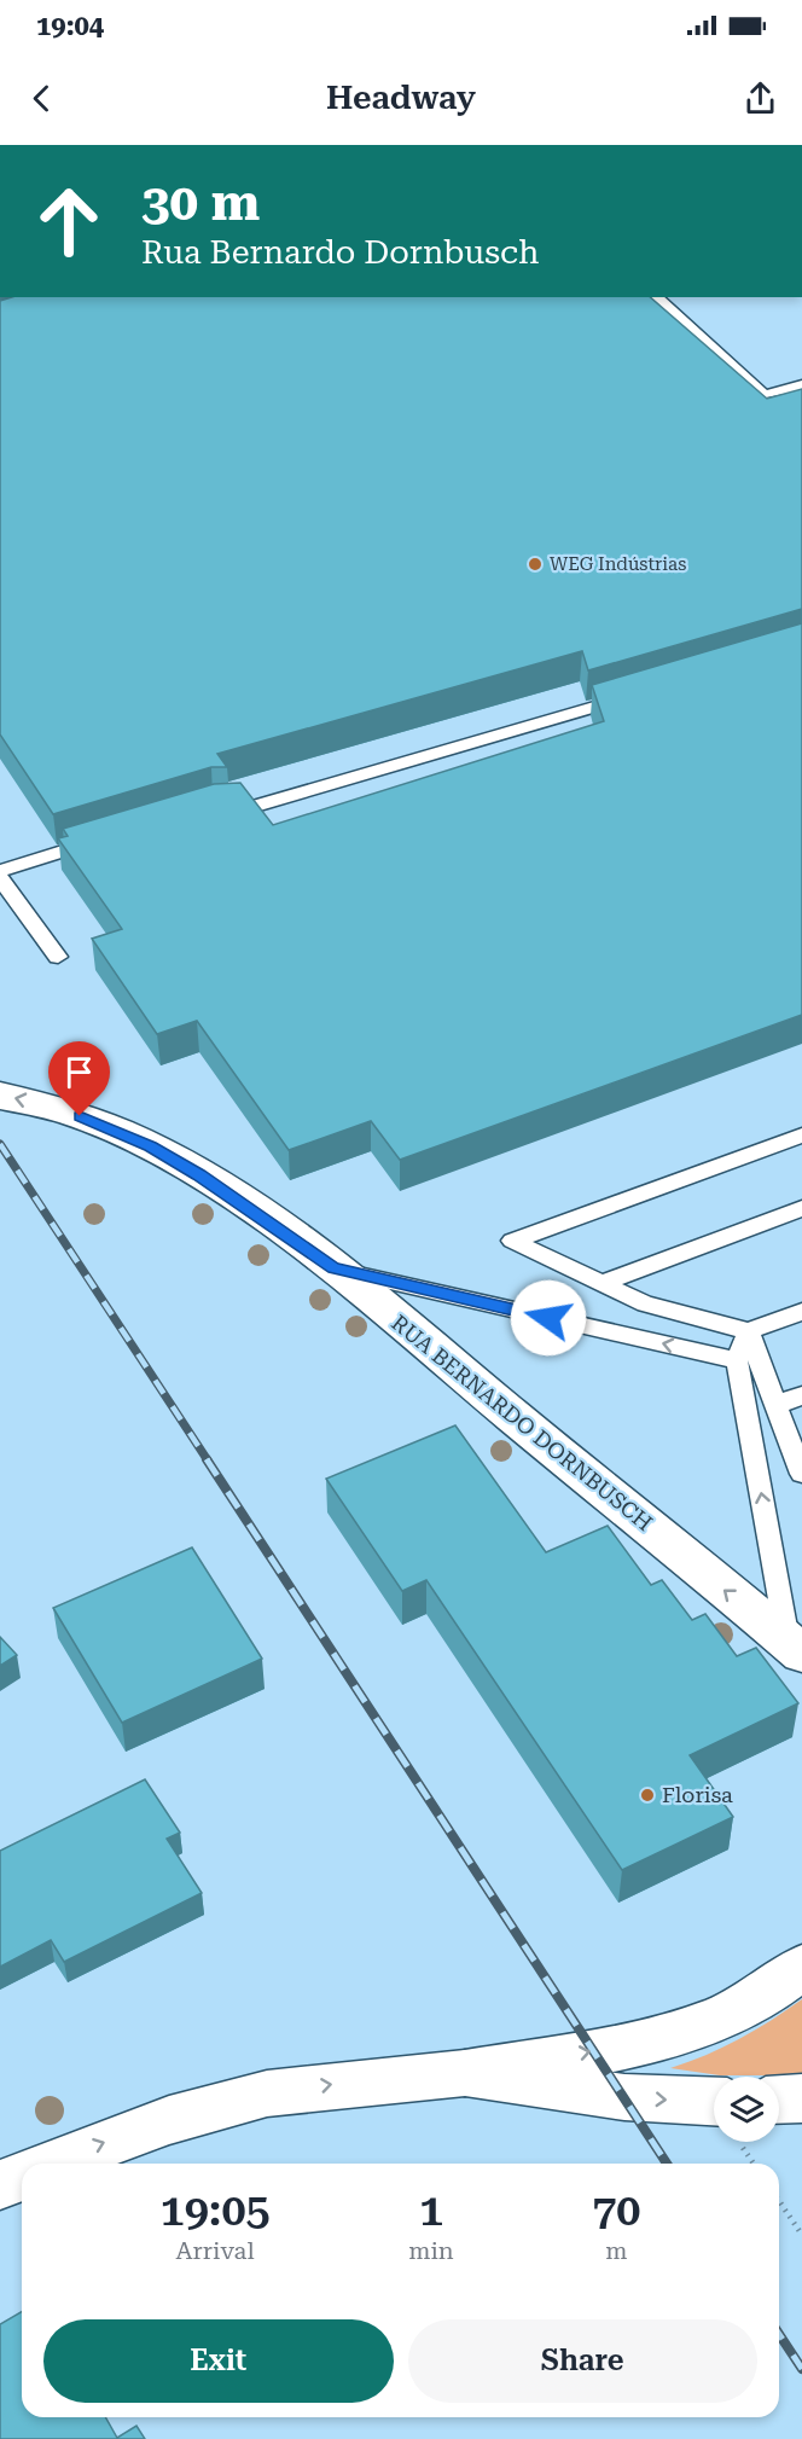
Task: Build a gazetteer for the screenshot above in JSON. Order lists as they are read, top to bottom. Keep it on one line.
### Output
{"streets":{"main road":["RUA BERNARDO DORNBUSCH"]},"one_way":["RUA BERNARDO DORNBUSCH"],"places":["WEG Indústrias","Florisa"],"page":{"status":"19:04","header":"Headway","turn":["30 m","Rua Bernardo Dornbusch"],"eta":["19:05","Arrival","1","min","70","m"],"buttons":["Exit","Share"]}}
